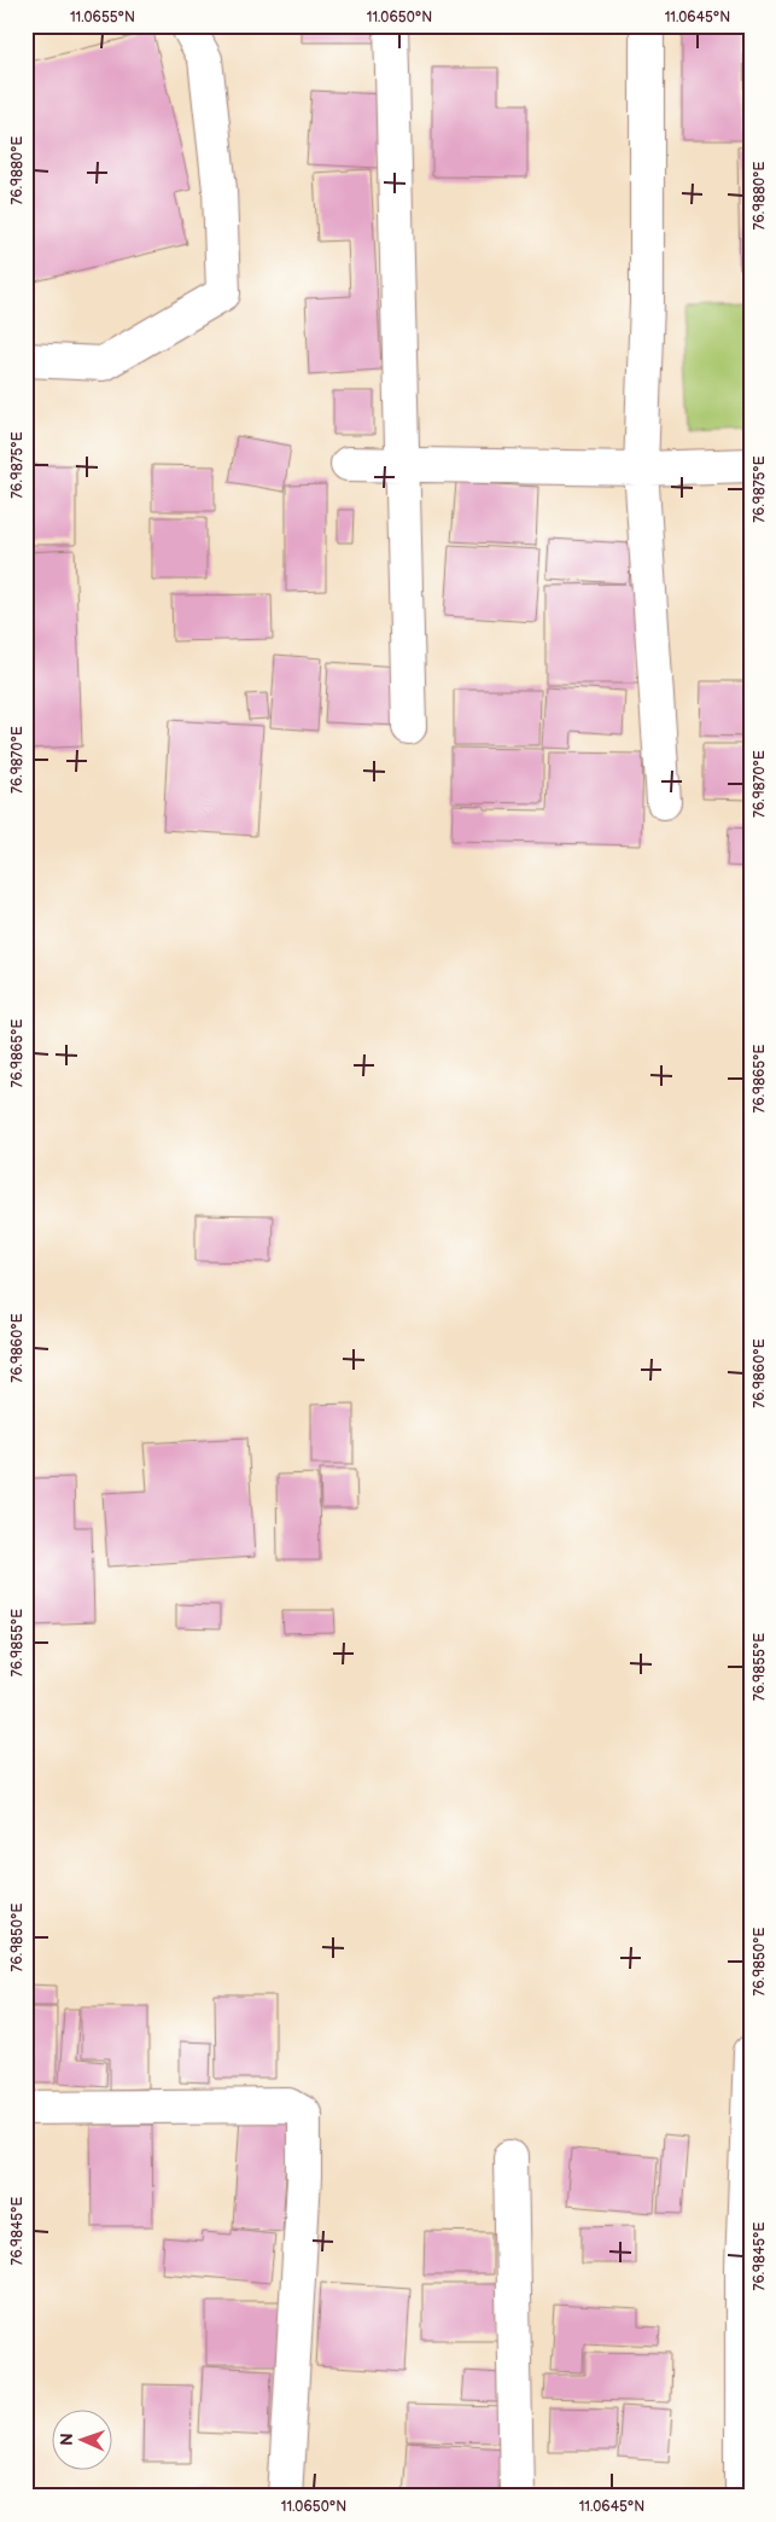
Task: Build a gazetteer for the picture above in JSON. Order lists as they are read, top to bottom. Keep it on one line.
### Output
{"north":"left","coordinates":["11.0655°N","11.0650°N","11.0645°N","76.9880°E","76.9875°E","76.9870°E","76.9865°E","76.9860°E","76.9855°E","76.9850°E","76.9845°E"]}
